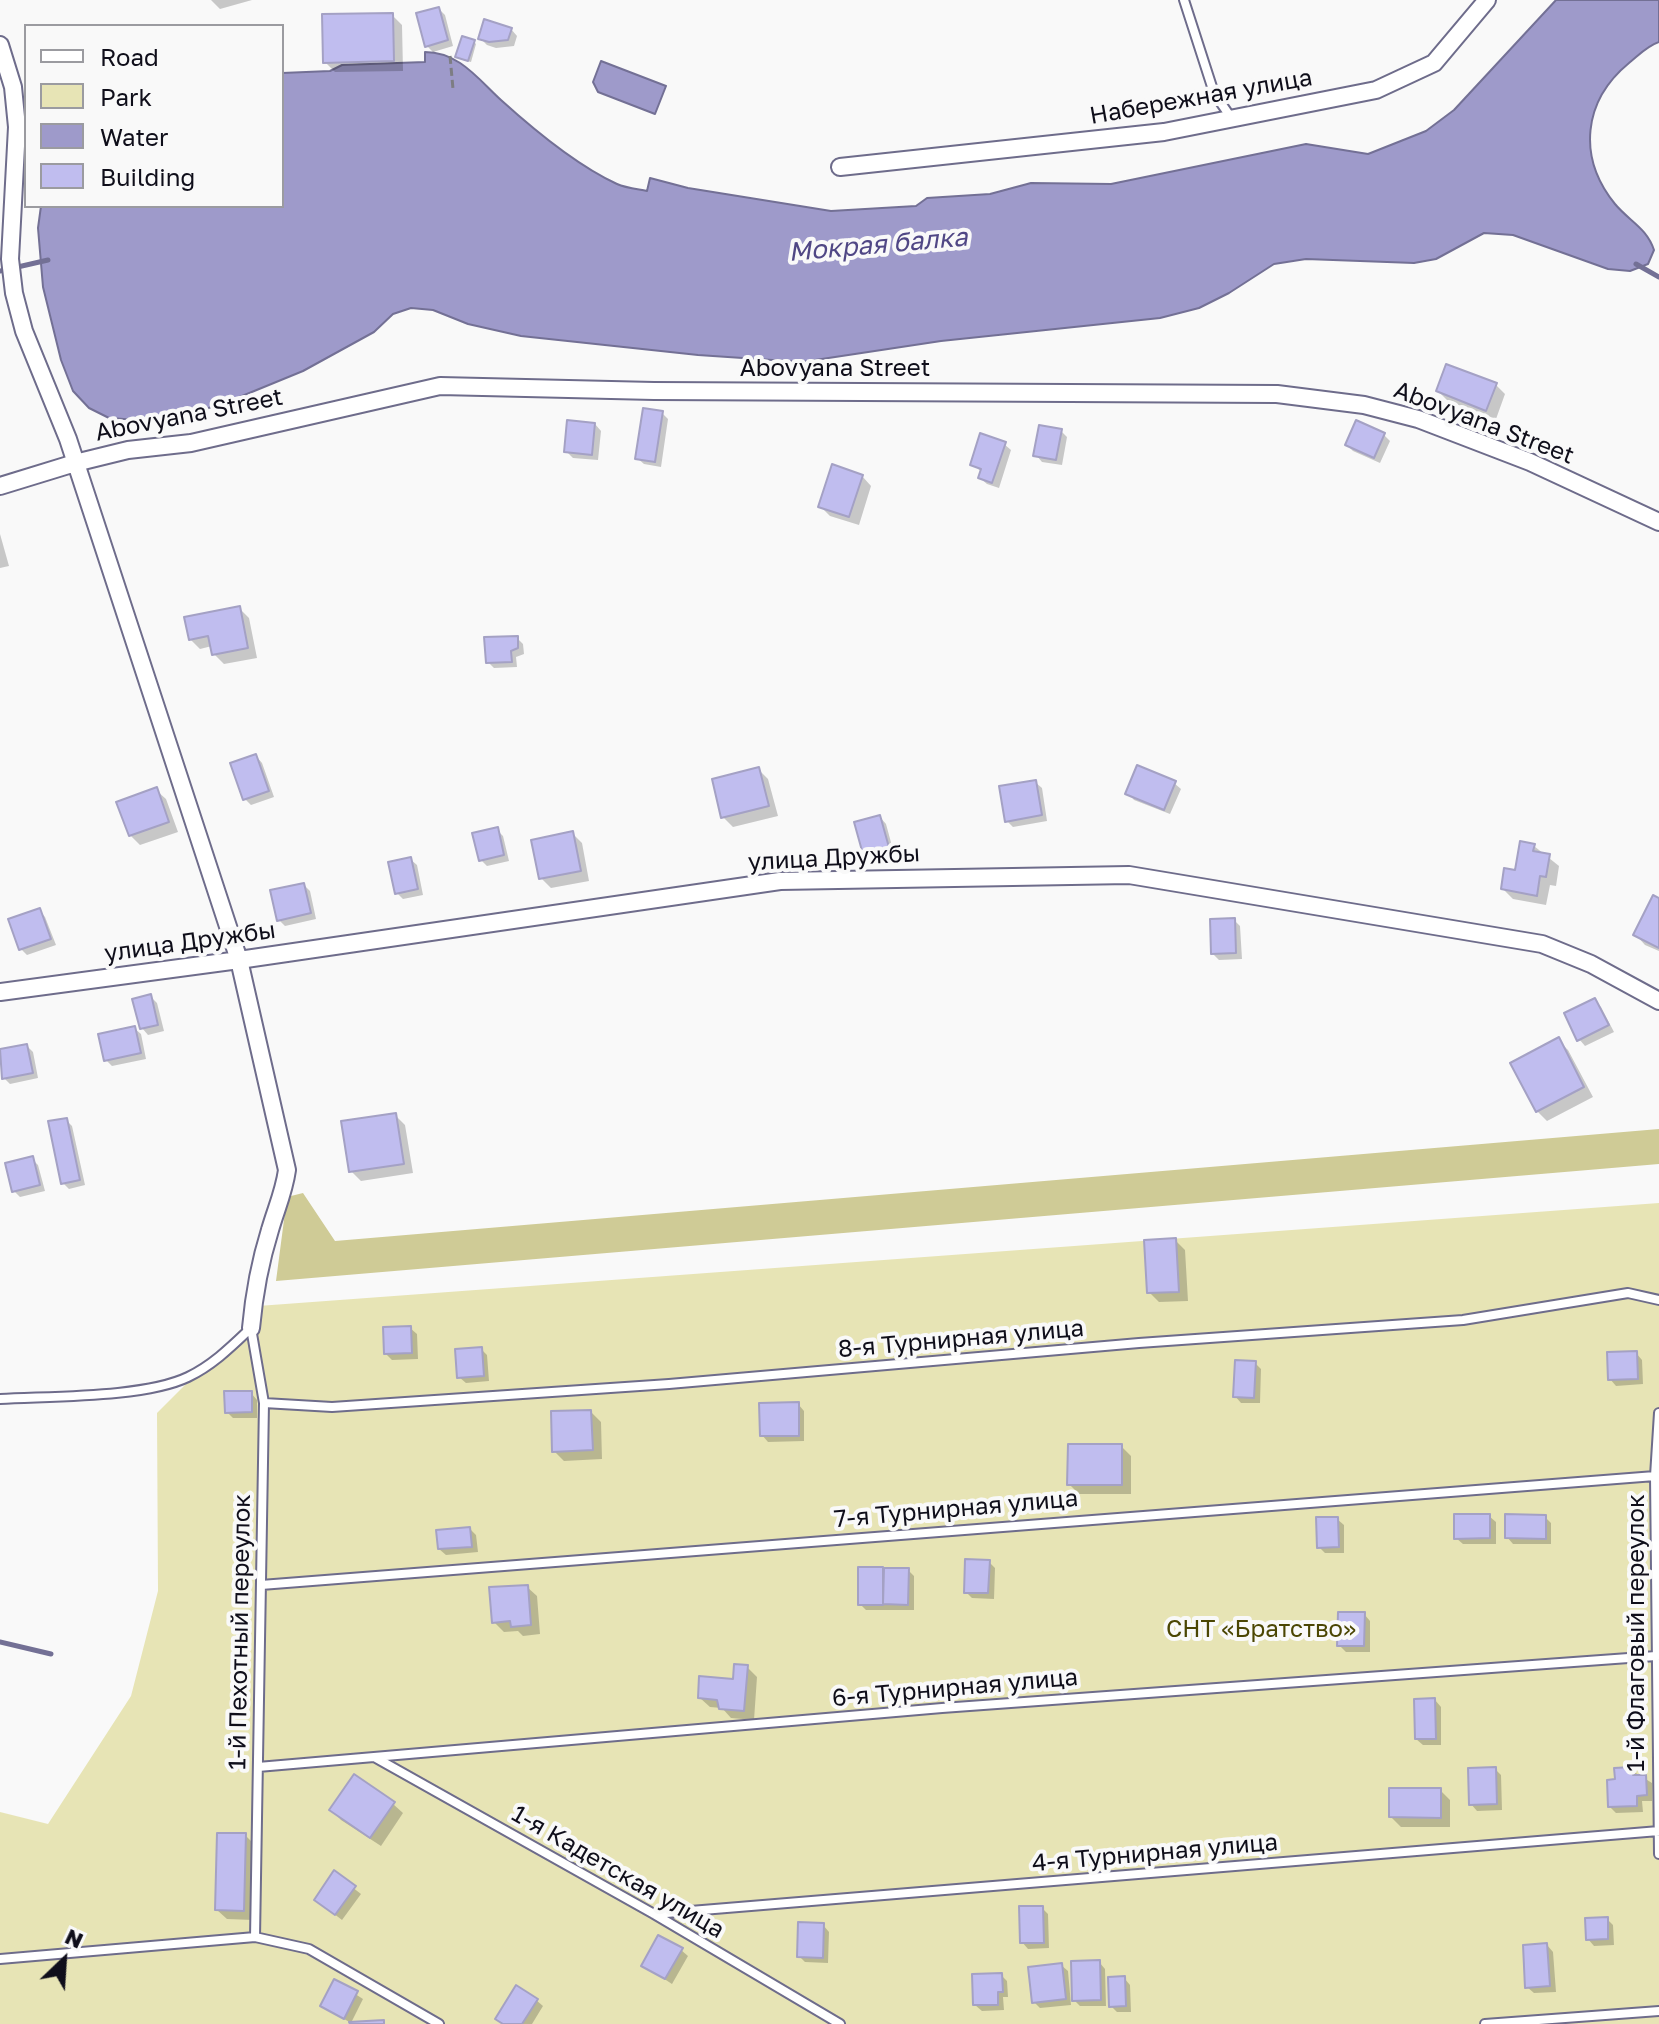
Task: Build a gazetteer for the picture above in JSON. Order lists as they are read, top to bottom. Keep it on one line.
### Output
{"streets":{"street":["Набережная улица","Abovyana Street","улица Дружбы"],"lane":["8-я Турнирная улица","7-я Турнирная улица","1-й Пехотный переулок","1-й Флаговый переулок","6-я Турнирная улица","4-я Турнирная улица","1-я Кадетская улица"]},"crossings":[["8-я Турнирная улица","1-й Пехотный переулок"],["7-я Турнирная улица","1-й Пехотный переулок"],["7-я Турнирная улица","1-й Флаговый переулок"],["1-й Пехотный переулок","6-я Турнирная улица"],["1-й Флаговый переулок","6-я Турнирная улица"],["1-й Флаговый переулок","4-я Турнирная улица"],["6-я Турнирная улица","1-я Кадетская улица"],["4-я Турнирная улица","1-я Кадетская улица"]],"water":["Мокрая балка"],"parks":["СНТ «Братство»"],"legend":["Road","Park","Water","Building"],"north":"top right"}
